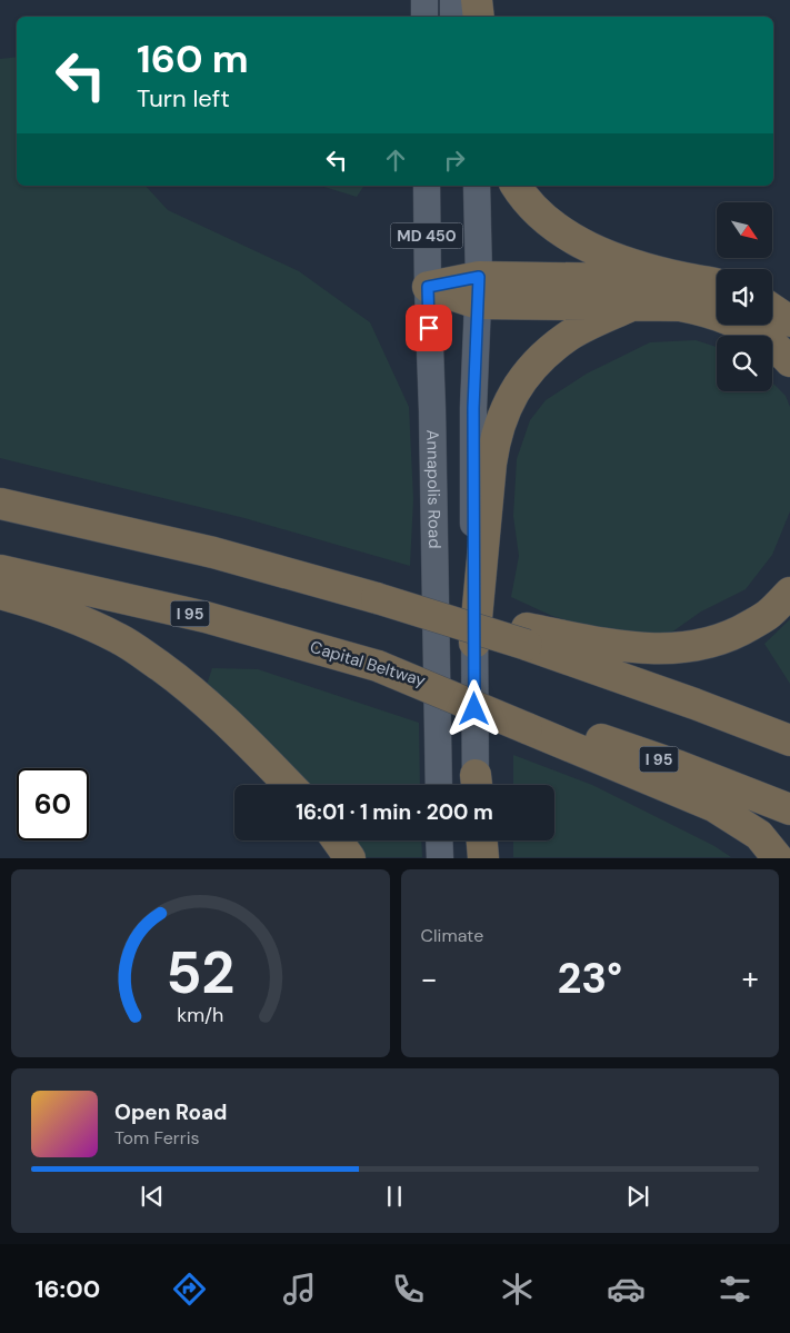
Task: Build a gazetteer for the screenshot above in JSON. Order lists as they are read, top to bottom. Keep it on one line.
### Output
{"streets":{"highway":["I 95","Capital Beltway"],"main road":["MD 450","Annapolis Road"]},"north":"bottom right","page":{"turn":["160 m","Turn left"],"limit":"60","trip":"16:01 · 1 min · 200 m","tile":"Climate","heat":["−","23°","+"],"song":["Open Road","Tom Ferris"],"tabs":"16:00","gauge":["52","km/h"]}}
